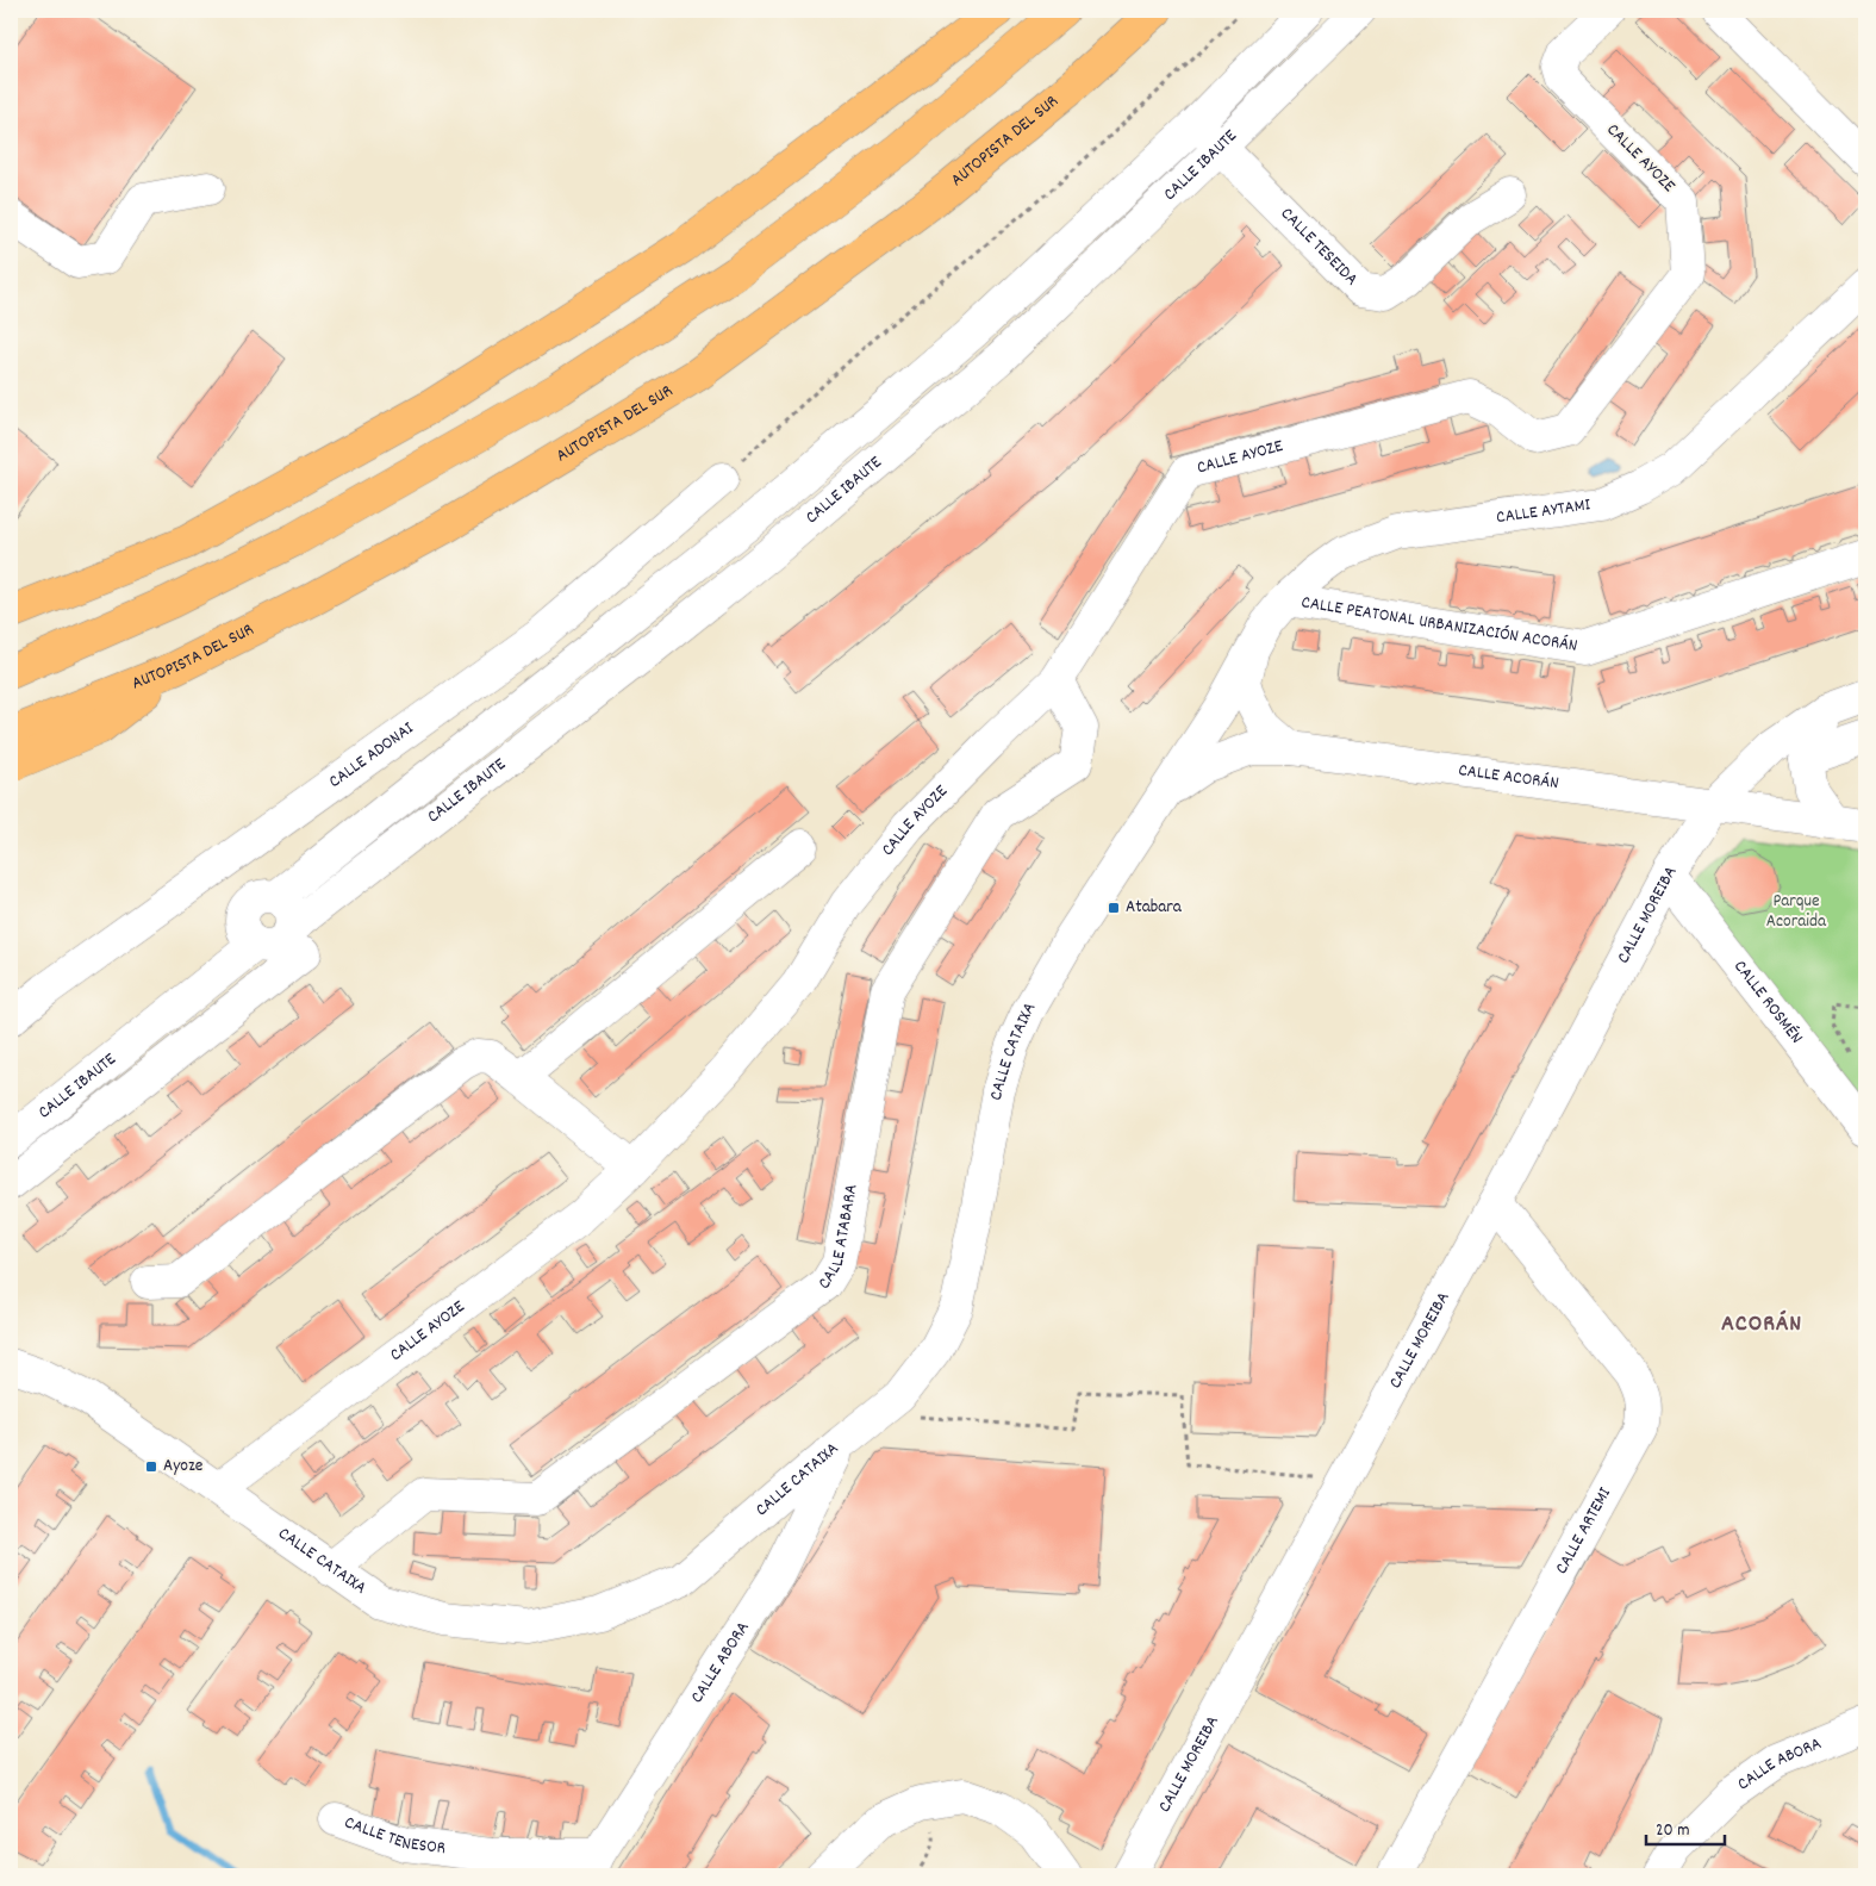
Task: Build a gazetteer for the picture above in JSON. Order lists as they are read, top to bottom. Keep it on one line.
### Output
{"streets":{"highway":["AUTOPISTA DEL SUR"],"street":["CALLE AYOZE","CALLE IBAUTE","CALLE TESEIDA","CALLE AYTAMI","CALLE PEATONAL URBANIZACIÓN ACORÁN","CALLE ADONAI","CALLE ACORÁN","CALLE MOREIBA","CALLE ROSMÉN","CALLE CATAIXA","CALLE ATABARA","CALLE ARTEMI","CALLE ABORA","CALLE TENESOR"]},"crossings":[["CALLE AYOZE","CALLE CATAIXA"],["CALLE AYOZE","CALLE ATABARA"],["CALLE IBAUTE","CALLE TESEIDA"],["CALLE AYTAMI","CALLE PEATONAL URBANIZACIÓN ACORÁN"],["CALLE AYTAMI","CALLE CATAIXA"],["CALLE ACORÁN","CALLE MOREIBA"],["CALLE ACORÁN","CALLE CATAIXA"],["CALLE MOREIBA","CALLE ROSMÉN"],["CALLE MOREIBA","CALLE ARTEMI"],["CALLE CATAIXA","CALLE ATABARA"],["CALLE CATAIXA","CALLE ABORA"],["CALLE ABORA","CALLE TENESOR"]],"districts":["ACORÁN"],"parks":["Parque Acoraida"],"places":{"transit":["Atabara","Ayoze"]},"scale_bar":"20 m"}
